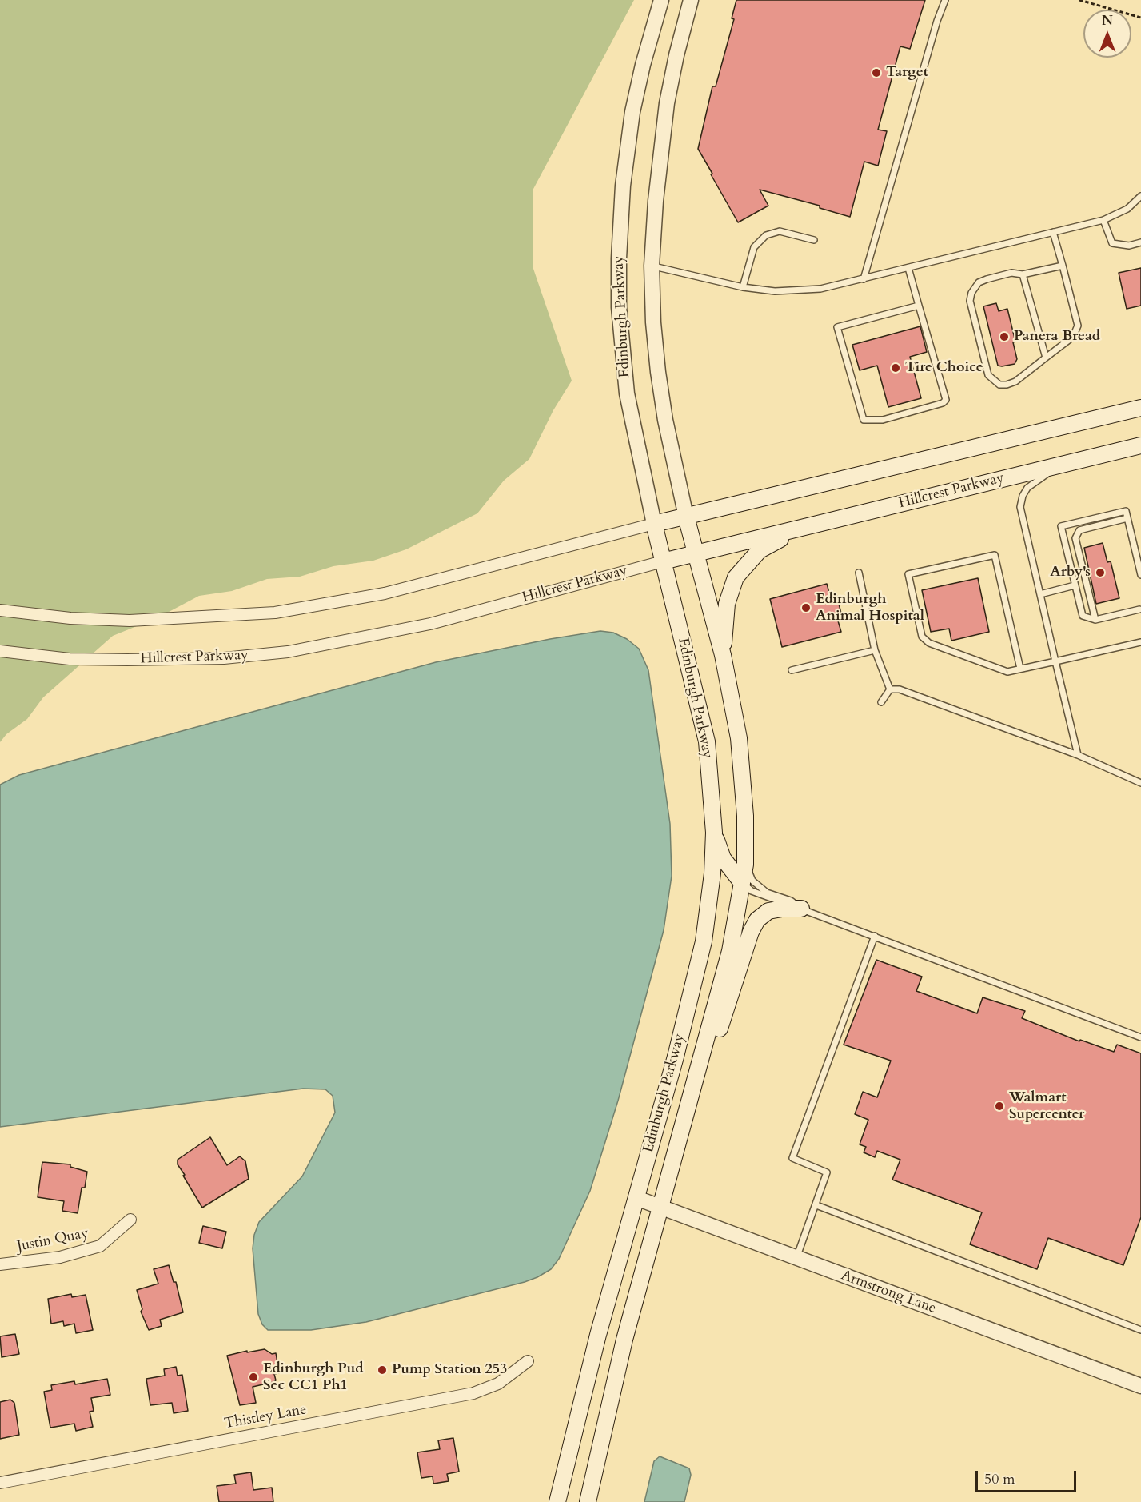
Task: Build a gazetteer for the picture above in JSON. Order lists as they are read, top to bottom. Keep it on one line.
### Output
{"streets":{"main road":["Edinburgh Parkway","Hillcrest Parkway"],"street":["Justin Quay","Armstrong Lane","Thistley Lane"]},"crossings":[["Edinburgh Parkway","Hillcrest Parkway"],["Edinburgh Parkway","Armstrong Lane"]],"places":["Target","Panera Bread","Tire Choice","Arby's","Edinburgh Animal Hospital","Walmart Supercenter","Pump Station 253","Edinburgh Pud Sec CC1 Ph1"],"scale_bar":"50 m","north":"top"}
